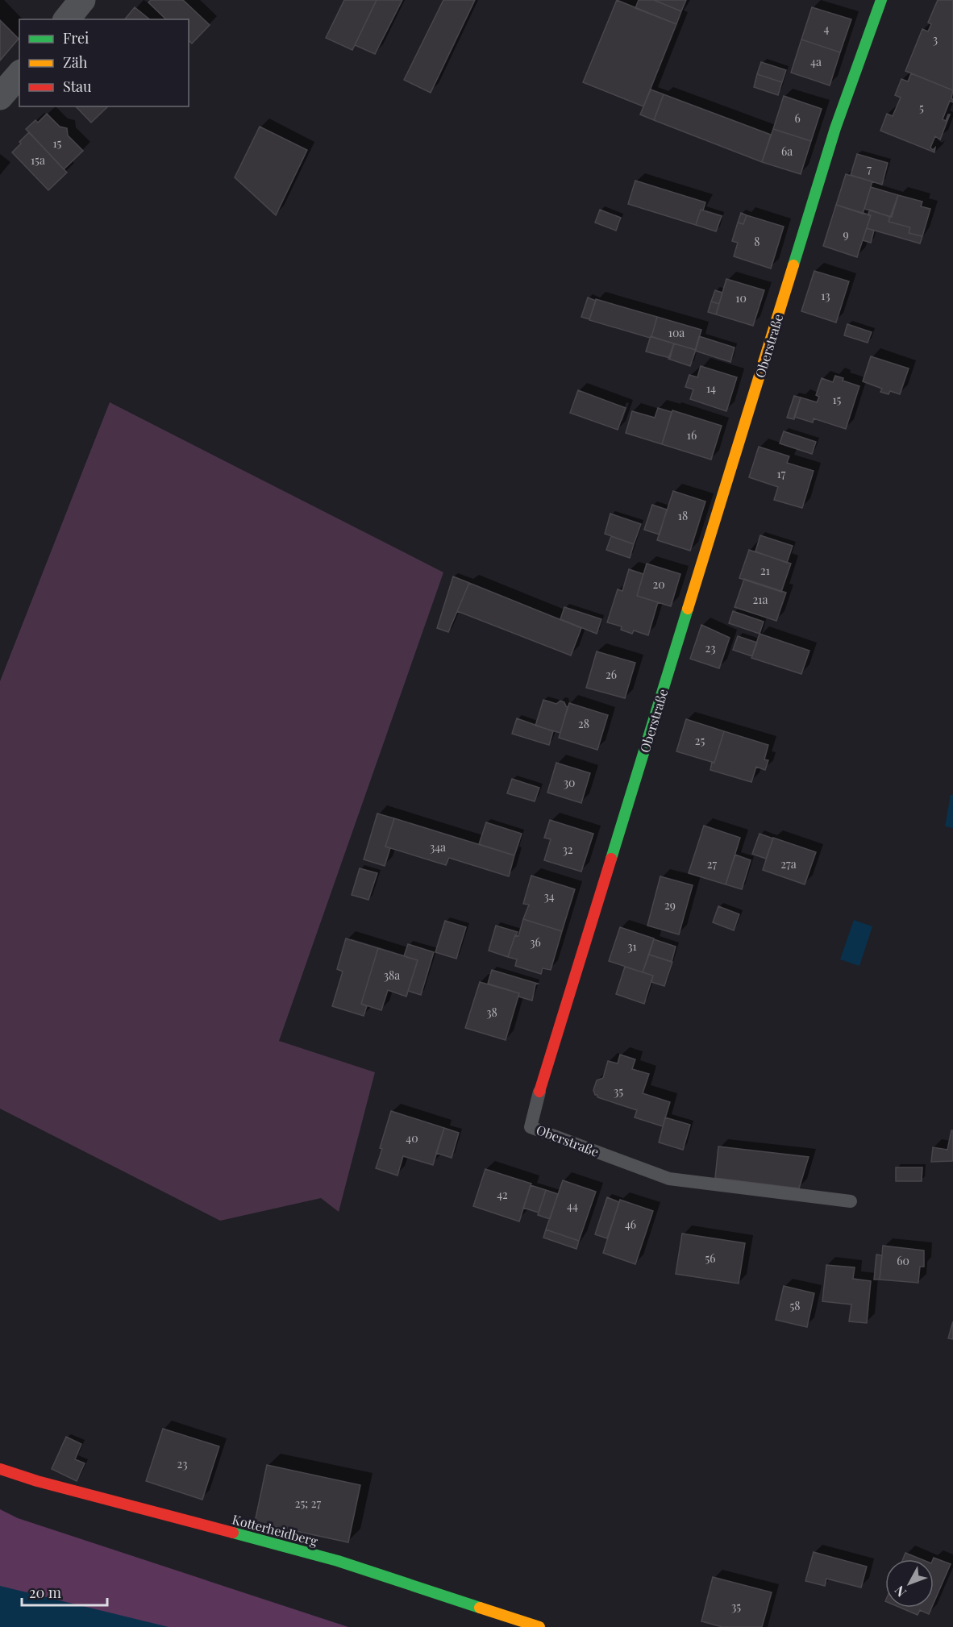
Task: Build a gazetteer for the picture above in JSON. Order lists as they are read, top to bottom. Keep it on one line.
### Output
{"streets":{"street":["Oberstraße","Kotterheidberg"]},"house_numbers":["4","3","4a","5","6","15","6a","15a","7","9","8","13","10","10a","14","15","16","17","18","21","20","21a","23","26","28","25","30","34a","32","27","27a","34","29","36","31","38a","38","35","40","42","44","46","56","60","58","23","25; 27","35"],"legend":["Frei","Zäh","Stau"],"scale_bar":"20 m","north":"bottom left"}
